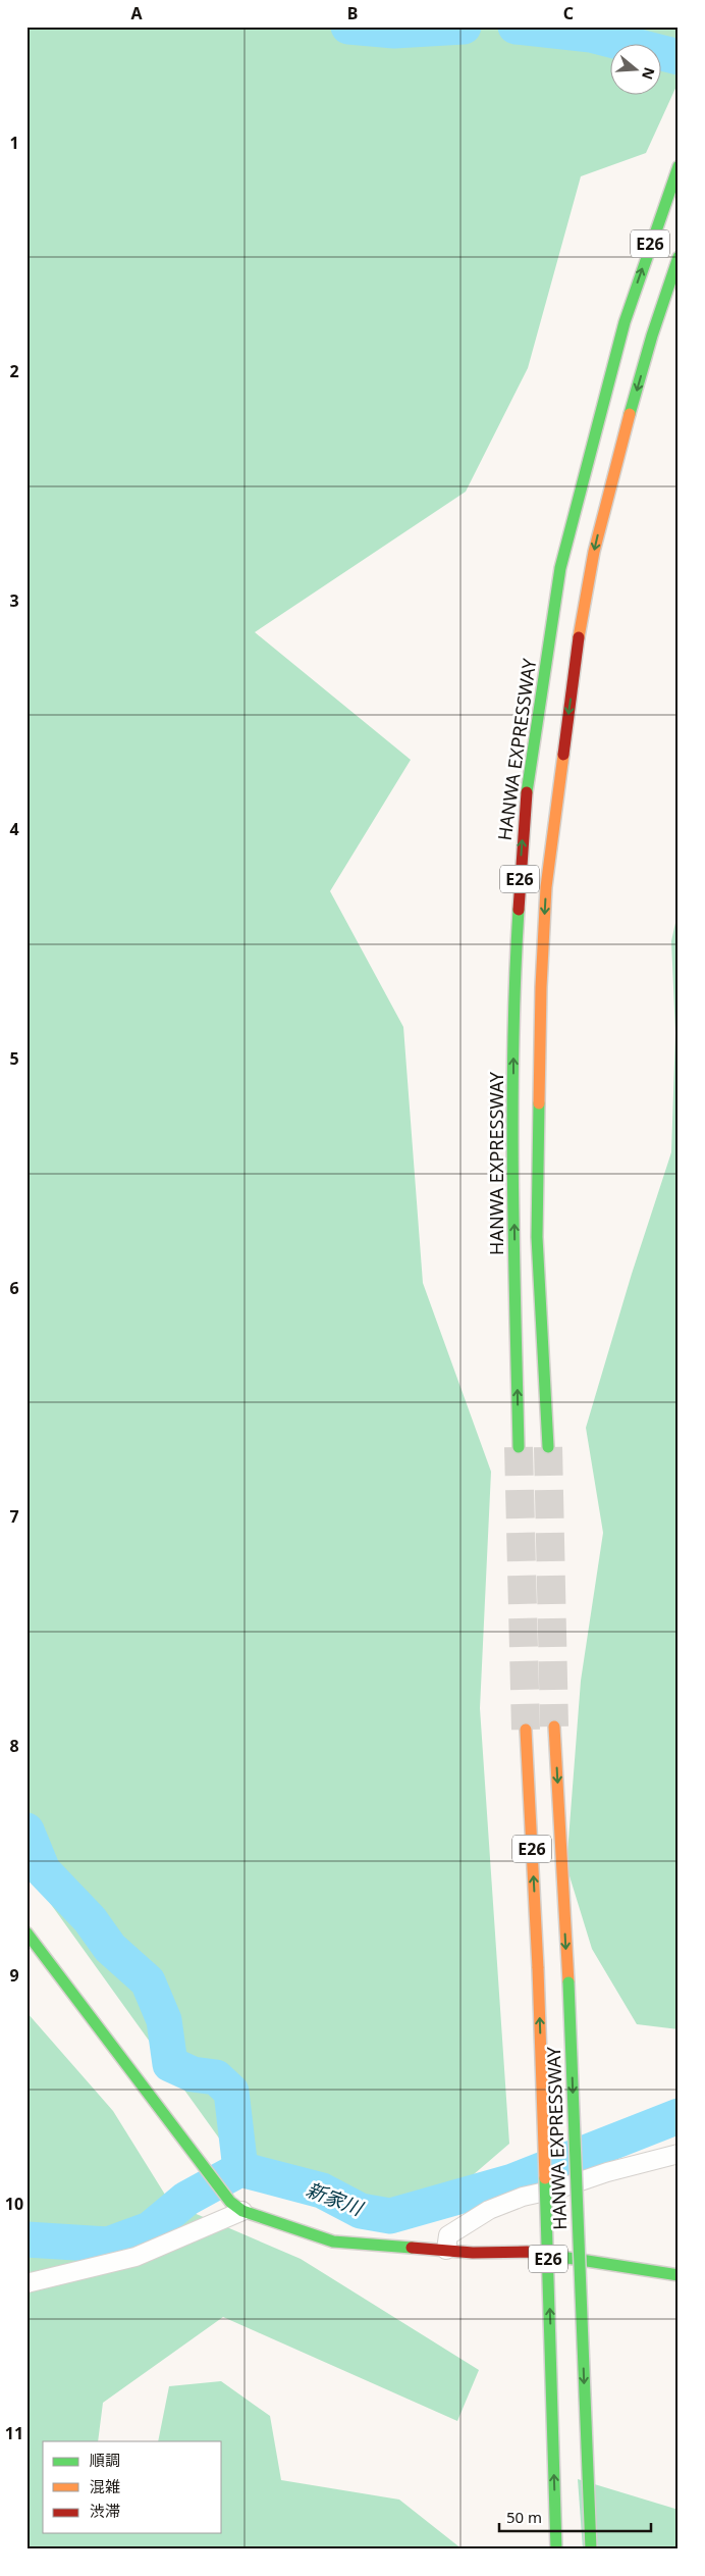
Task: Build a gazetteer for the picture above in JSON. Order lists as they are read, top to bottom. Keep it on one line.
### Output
{"streets":{"main road":["E26","HANWA EXPRESSWAY"]},"water":["新家川"],"legend":["順調","混雑","渋滞"],"scale_bar":"50 m","north":"right","grid":{"columns":["A","B","C"],"rows":["1","2","3","4","5","6","7","8","9","10","11"]}}
